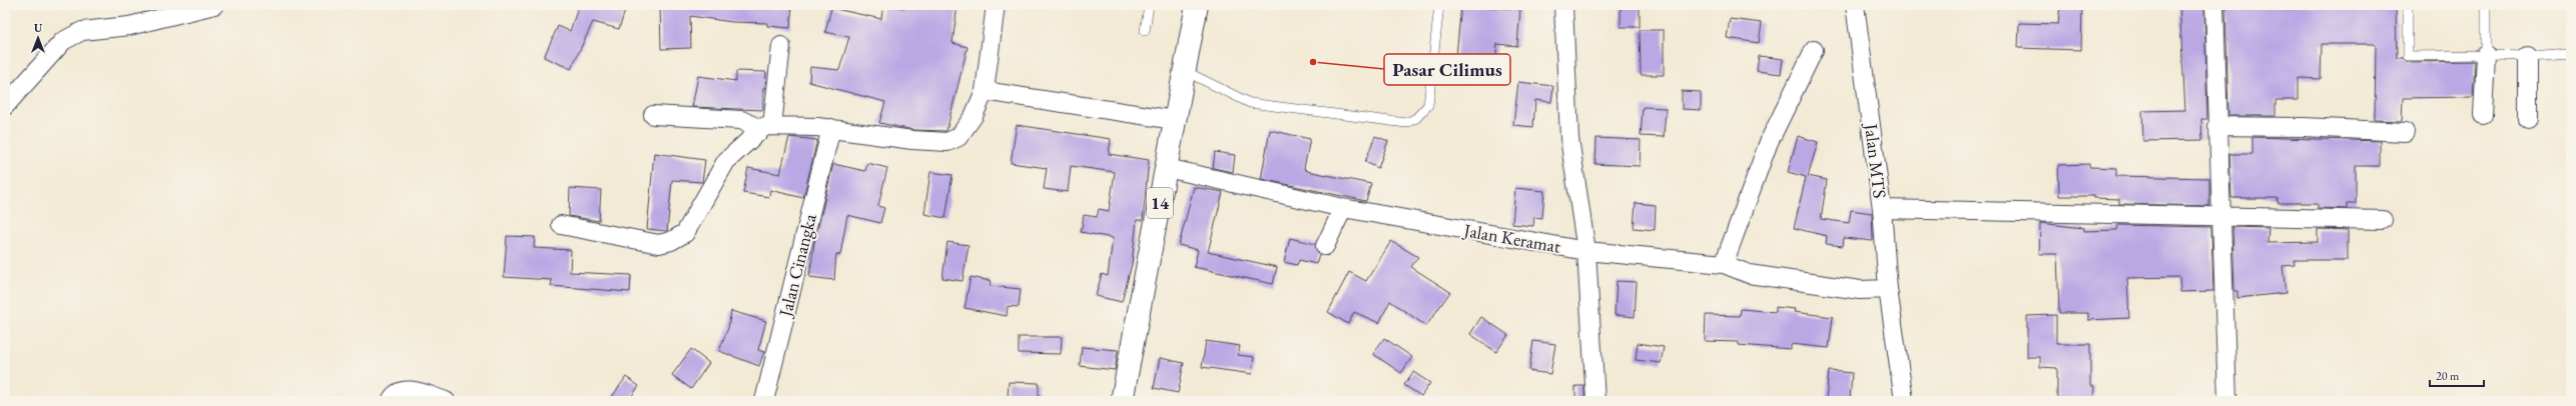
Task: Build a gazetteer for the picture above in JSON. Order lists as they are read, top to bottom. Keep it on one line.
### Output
{"streets":{"highway":["14"],"street":["Jalan MTS","Jalan Keramat","Jalan Cinangka"]},"crossings":[["Jalan MTS","Jalan Keramat"],["14","Jalan Keramat"]],"places":["Pasar Cilimus"],"scale_bar":"20 m","north":"top"}
